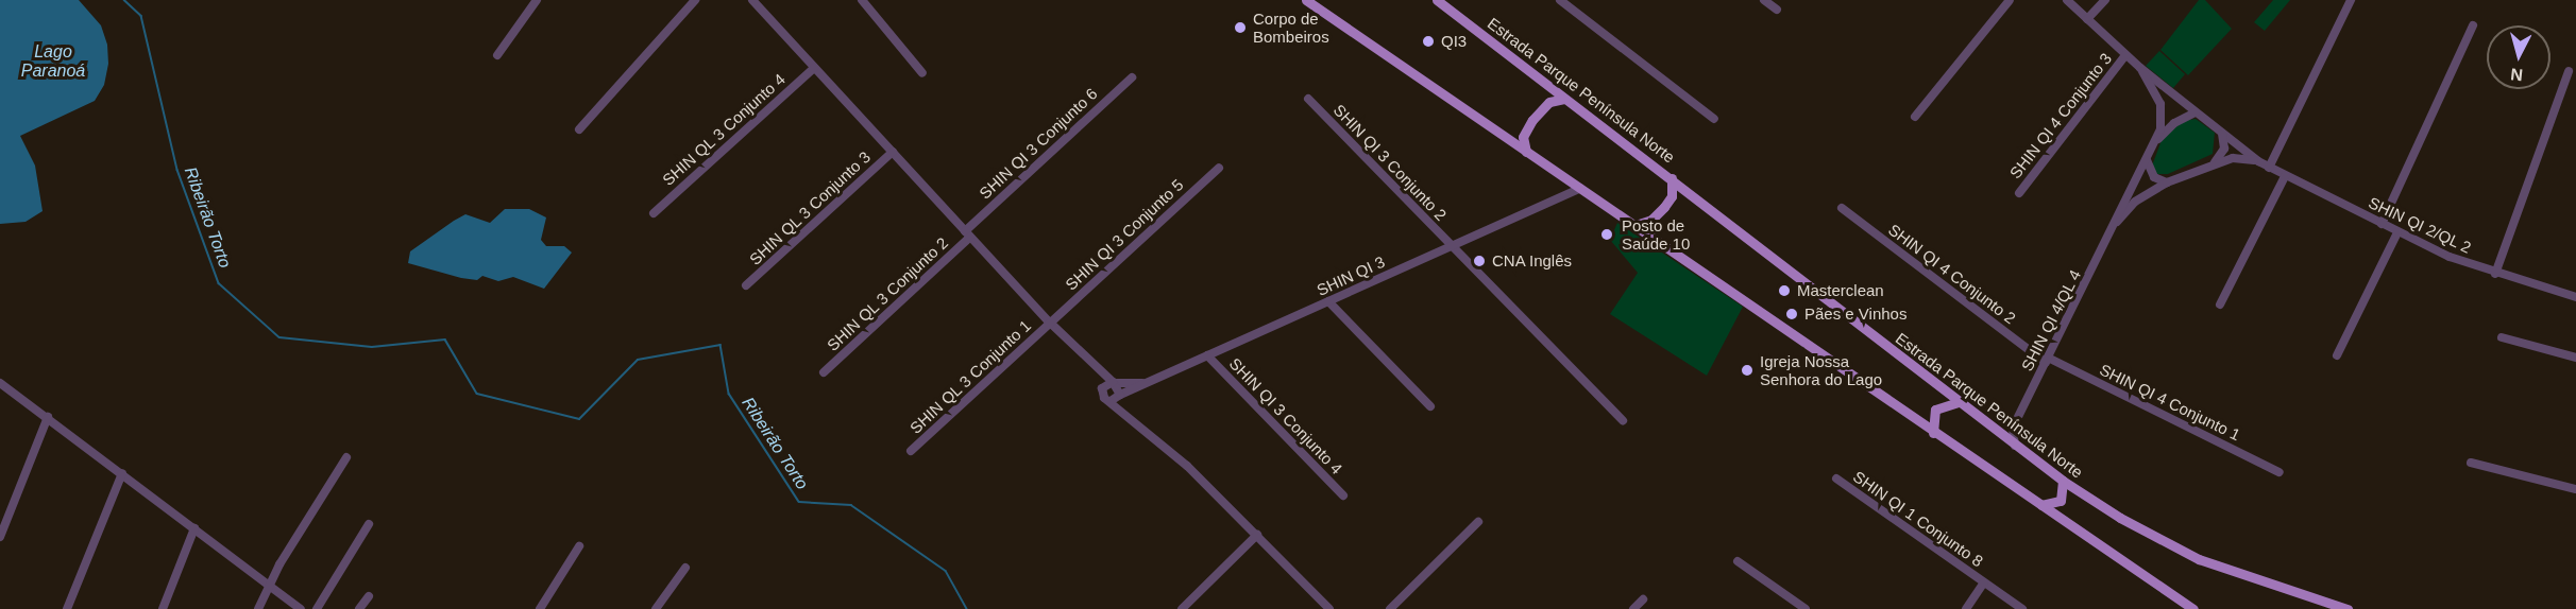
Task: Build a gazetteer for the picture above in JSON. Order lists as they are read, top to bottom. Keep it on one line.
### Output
{"streets":{"main road":["Estrada Parque Península Norte"],"street":["SHIN QI 4 Conjunto 3","SHIN QL 3 Conjunto 4","SHIN QI 3 Conjunto 6","SHIN QI 3 Conjunto 2","SHIN QL 3 Conjunto 3","SHIN QI 2/QL 2","SHIN QI 3 Conjunto 5","SHIN QI 4 Conjunto 2","SHIN QI 3","SHIN QL 3 Conjunto 2","SHIN QI 4/QL 4","SHIN QL 3 Conjunto 1","SHIN QI 4 Conjunto 1","SHIN QI 3 Conjunto 4","SHIN QI 1 Conjunto 8"]},"crossings":[["SHIN QI 4 Conjunto 3","SHIN QI 4/QL 4"],["SHIN QI 3 Conjunto 6","SHIN QL 3 Conjunto 2"],["SHIN QI 3 Conjunto 2","SHIN QI 3"],["SHIN QI 2/QL 2","SHIN QI 4/QL 4"],["SHIN QI 3 Conjunto 5","SHIN QL 3 Conjunto 1"],["SHIN QI 4 Conjunto 2","SHIN QI 4/QL 4"],["SHIN QI 4 Conjunto 2","SHIN QI 4 Conjunto 1"],["SHIN QI 3","SHIN QI 3 Conjunto 4"],["SHIN QI 4/QL 4","SHIN QI 4 Conjunto 1"]],"water":["Lago Paranoá","Ribeirão Torto"],"places":["Corpo de Bombeiros","QI3","Posto de Saúde 10","CNA Inglês","Masterclean","Pães e Vinhos","Igreja Nossa Senhora do Lago"],"north":"bottom"}
